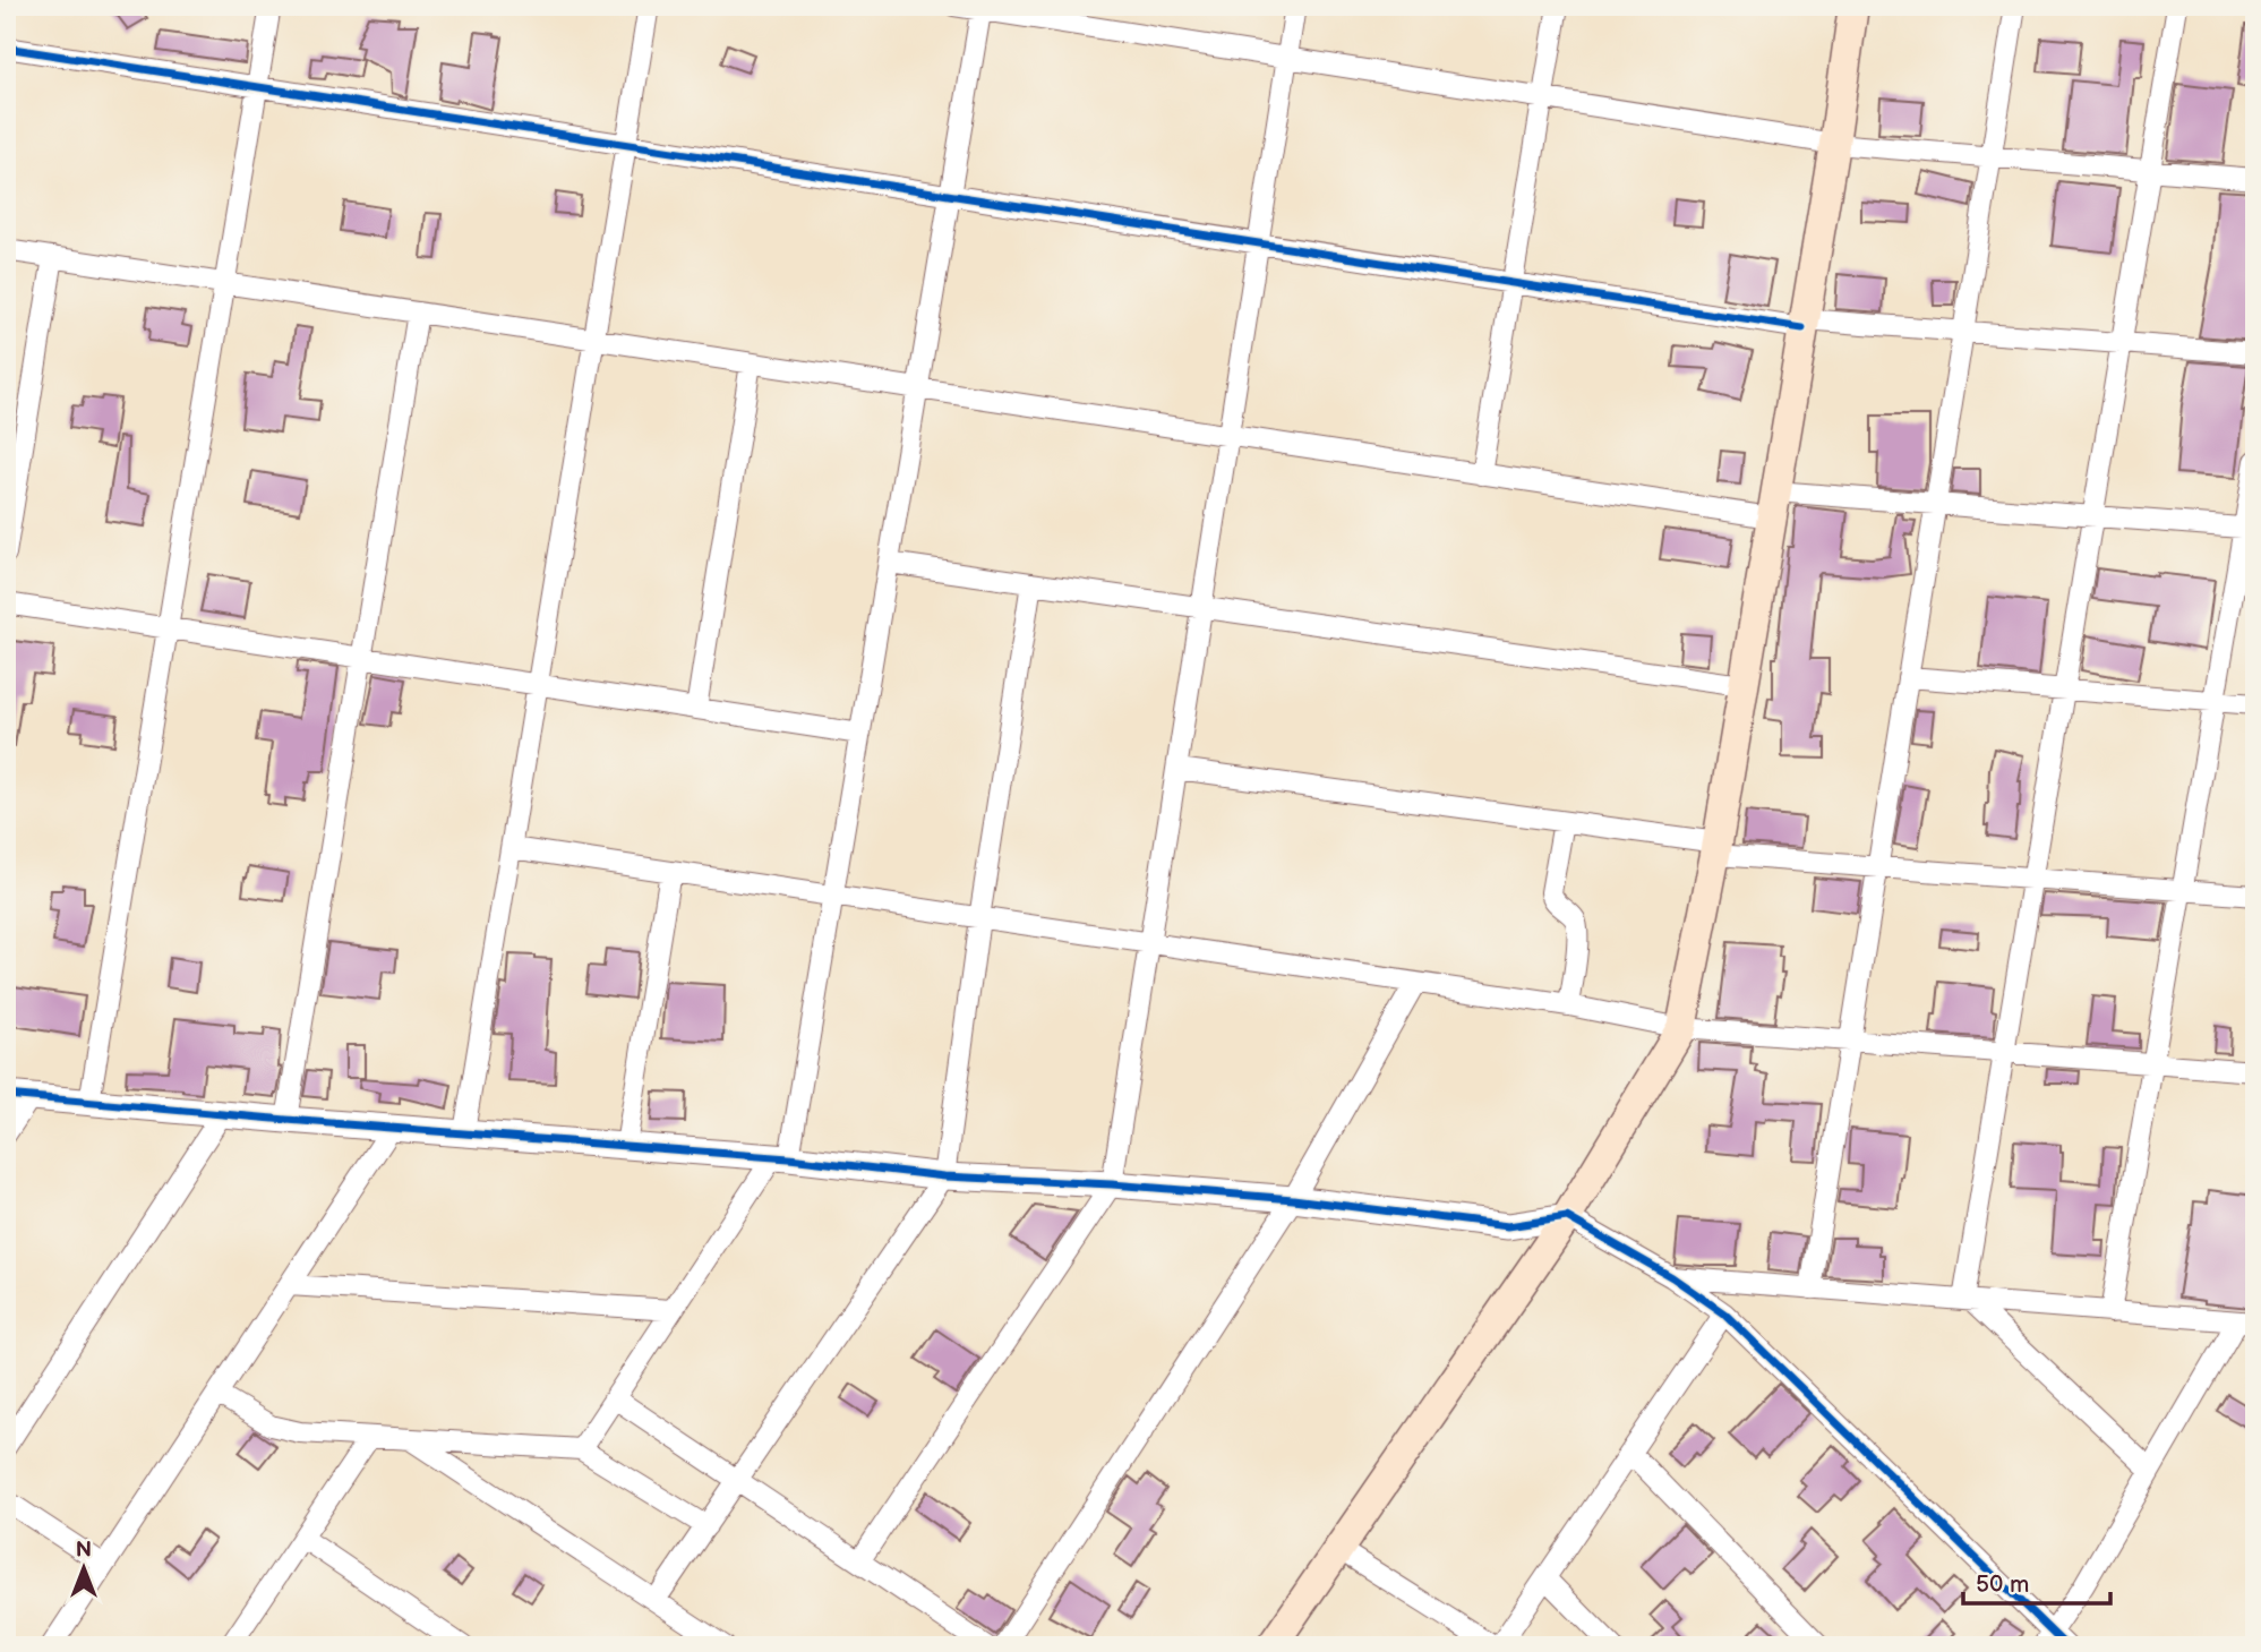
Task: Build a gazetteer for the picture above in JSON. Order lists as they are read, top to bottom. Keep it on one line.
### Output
{"scale_bar":"50 m","north":"top"}
